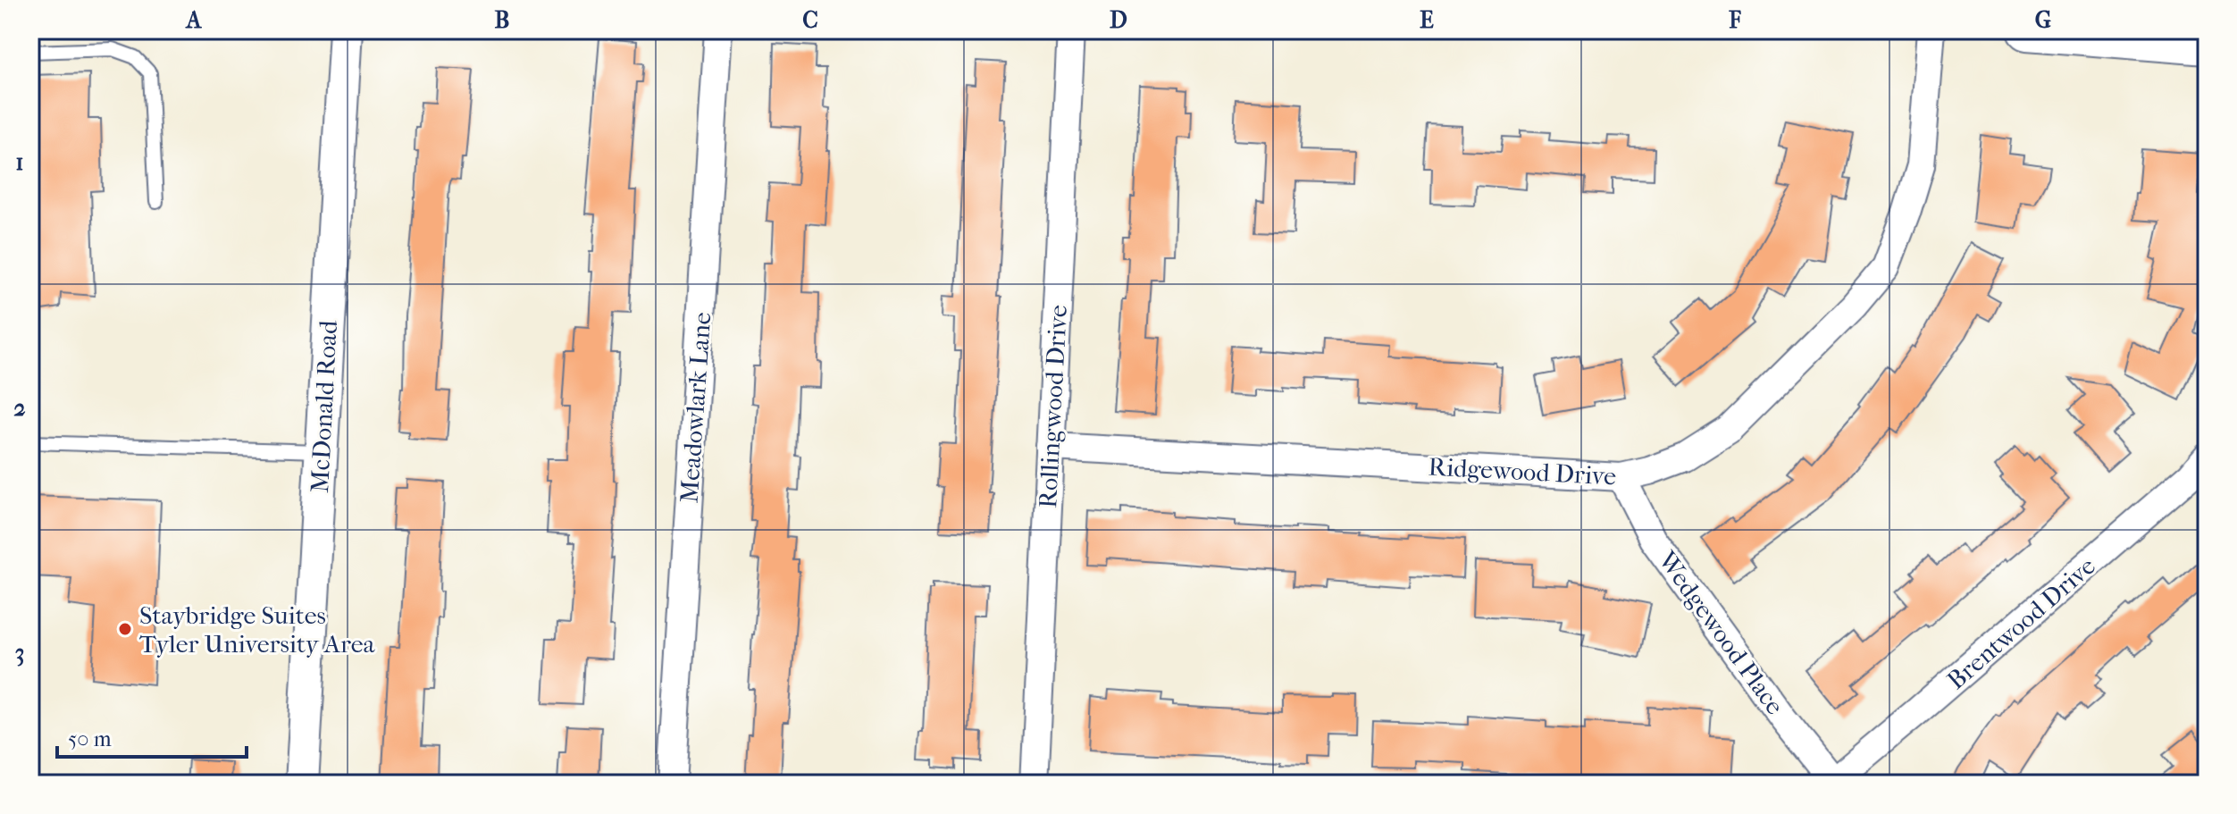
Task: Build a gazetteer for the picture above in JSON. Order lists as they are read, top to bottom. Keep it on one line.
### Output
{"streets":{"street":["McDonald Road","Rollingwood Drive","Meadowlark Lane","Ridgewood Drive","Brentwood Drive","Wedgewood Place"]},"crossings":[["Rollingwood Drive","Ridgewood Drive"],["Ridgewood Drive","Wedgewood Place"],["Brentwood Drive","Wedgewood Place"]],"places":["Staybridge Suites Tyler University Area"],"scale_bar":"50 m","grid":{"columns":["A","B","C","D","E","F","G"],"rows":["1","2","3"]}}
